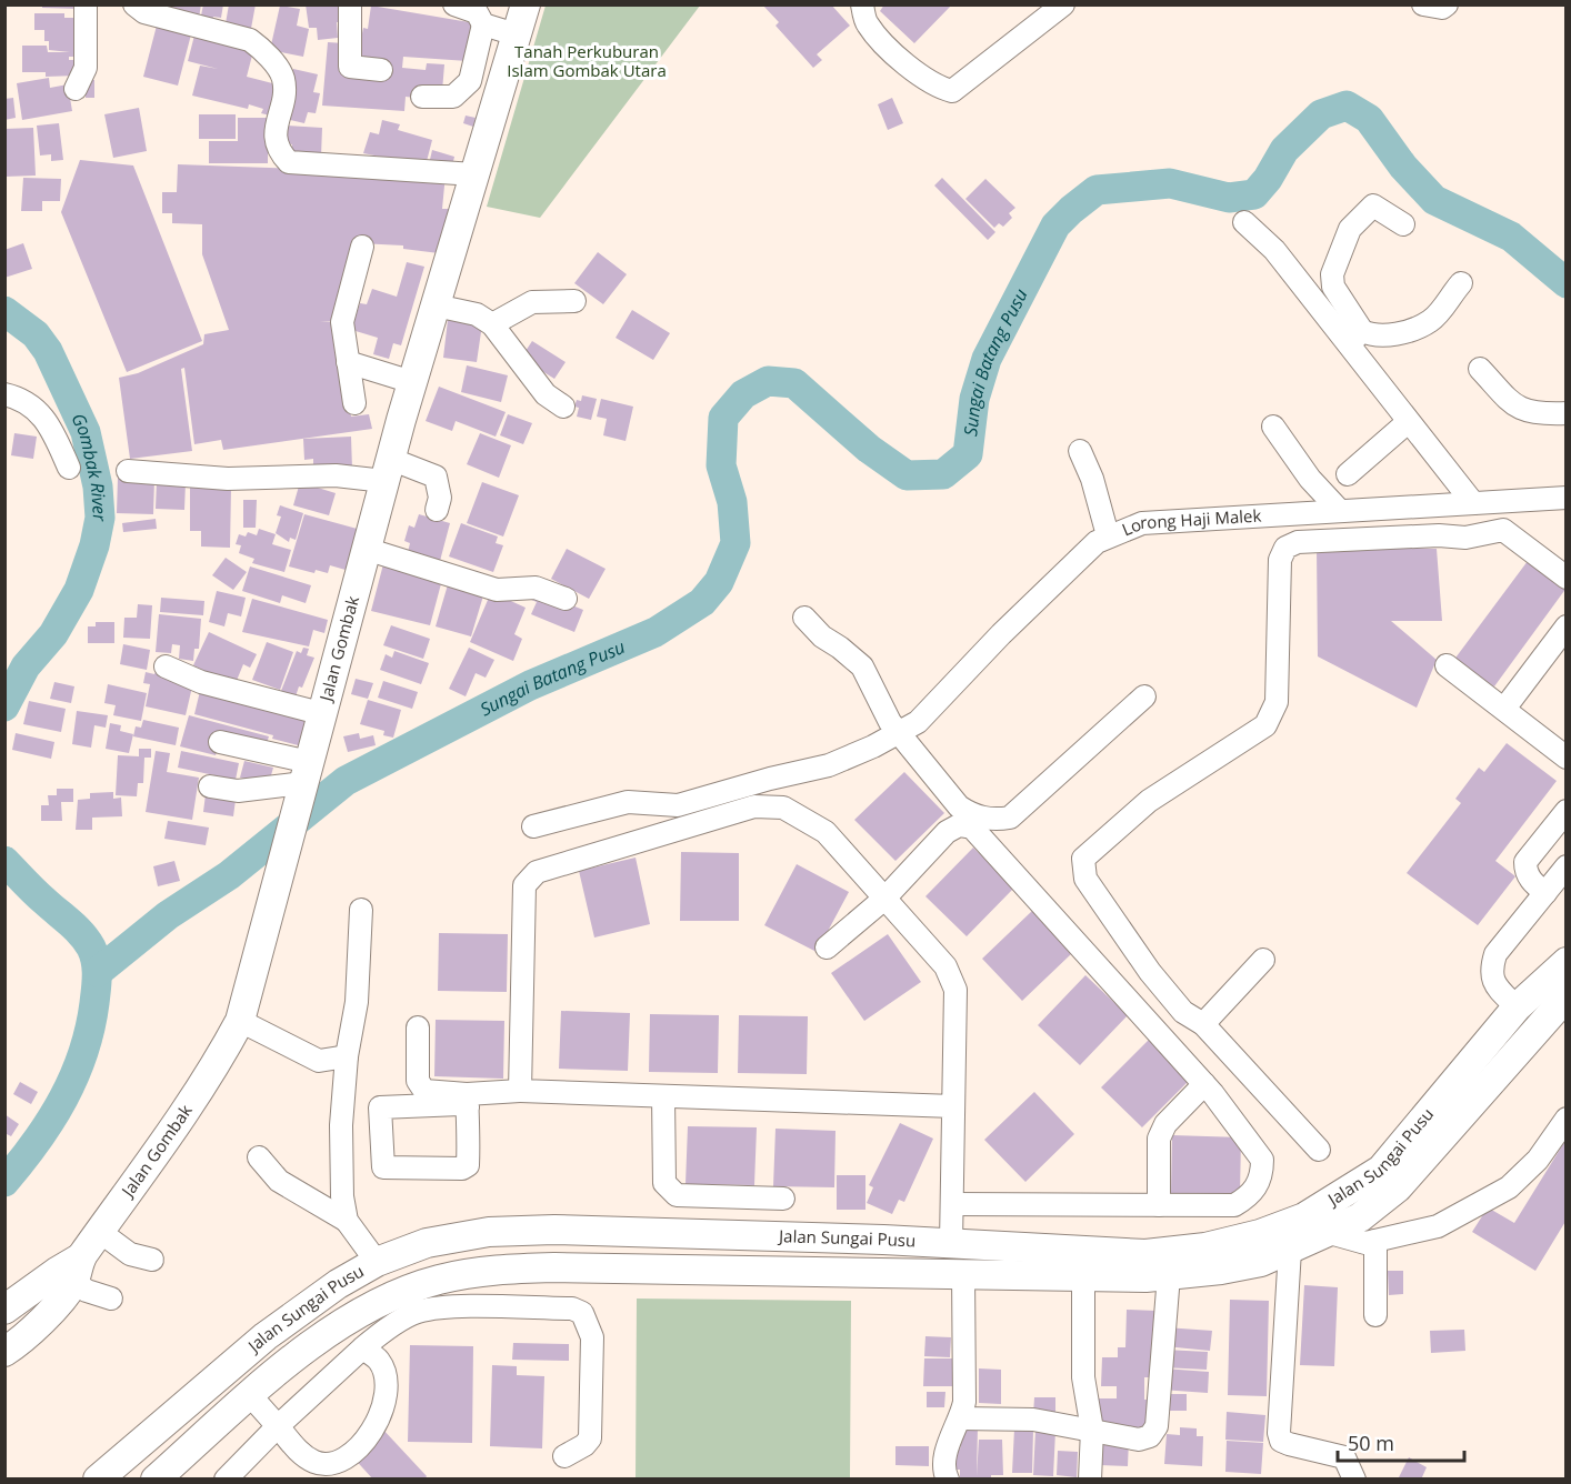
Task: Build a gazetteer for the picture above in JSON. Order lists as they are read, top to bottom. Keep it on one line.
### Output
{"streets":{"main road":["Jalan Gombak","Jalan Sungai Pusu"],"street":["Lorong Haji Malek"]},"water":["Sungai Batang Pusu","Gombak River"],"parks":["Tanah Perkuburan Islam Gombak Utara"],"scale_bar":"50 m"}
